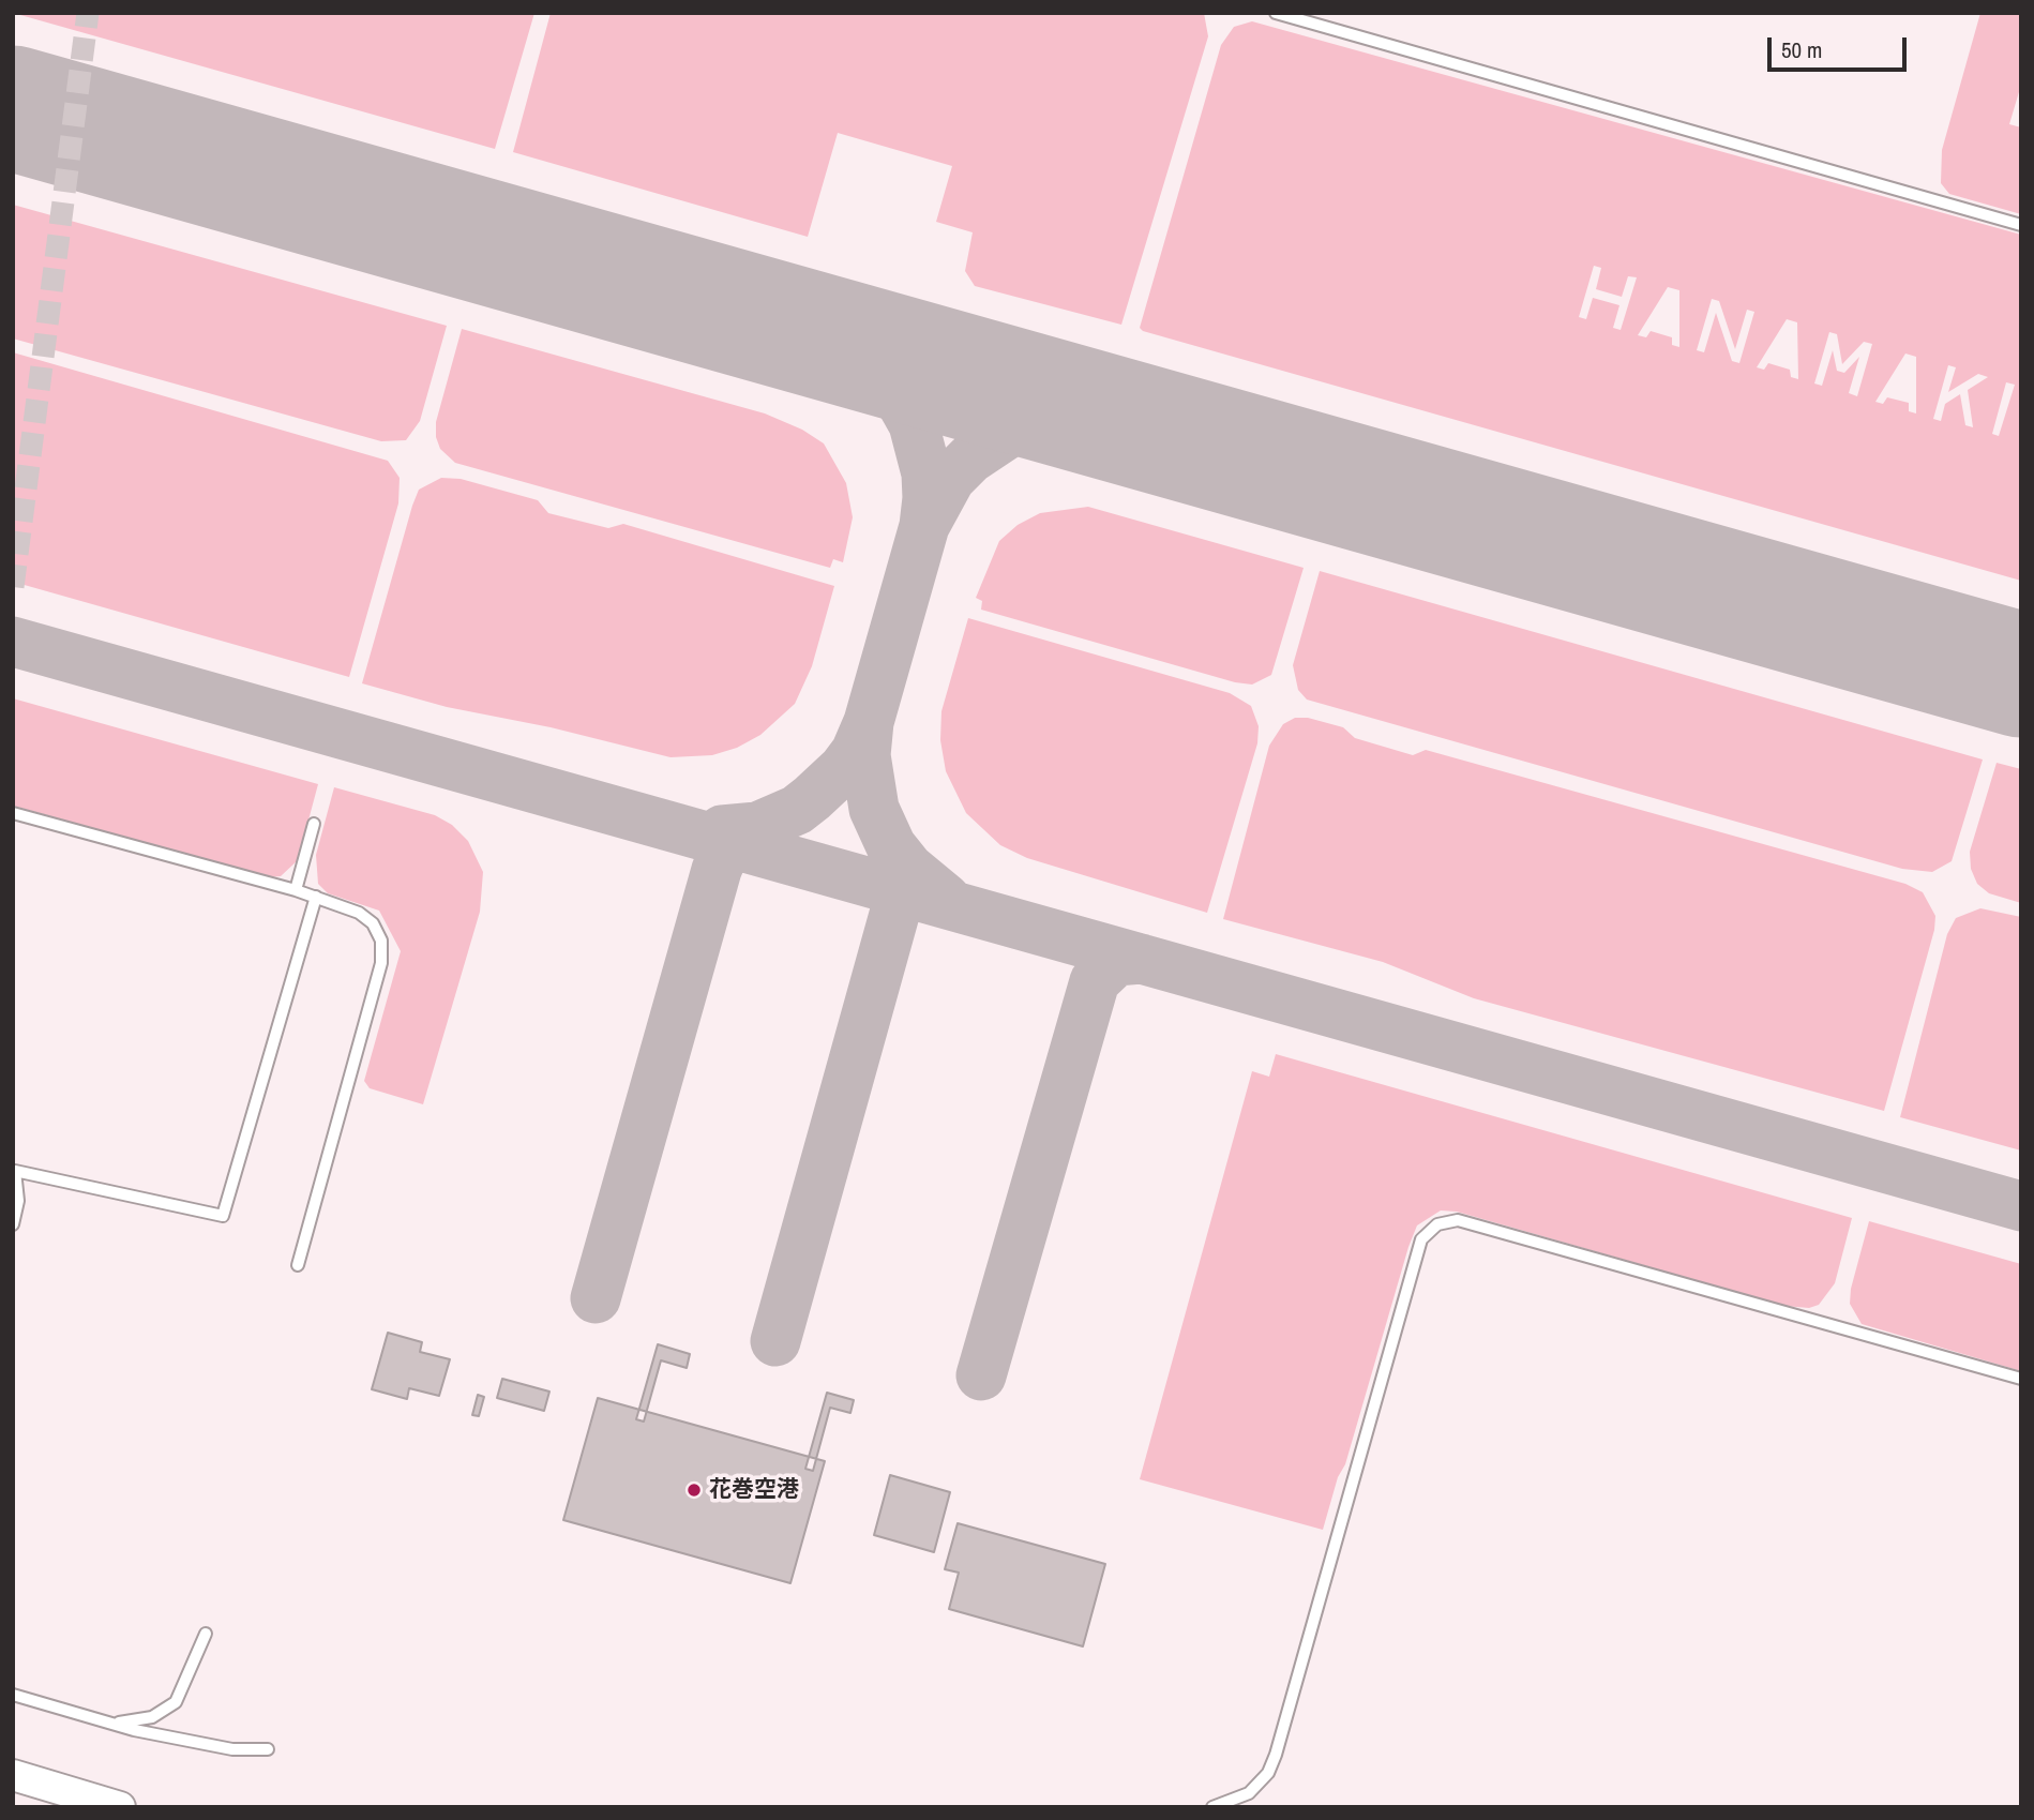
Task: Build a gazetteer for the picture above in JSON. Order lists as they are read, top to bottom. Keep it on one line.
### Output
{"places":["花巻空港"],"scale_bar":"50 m"}
